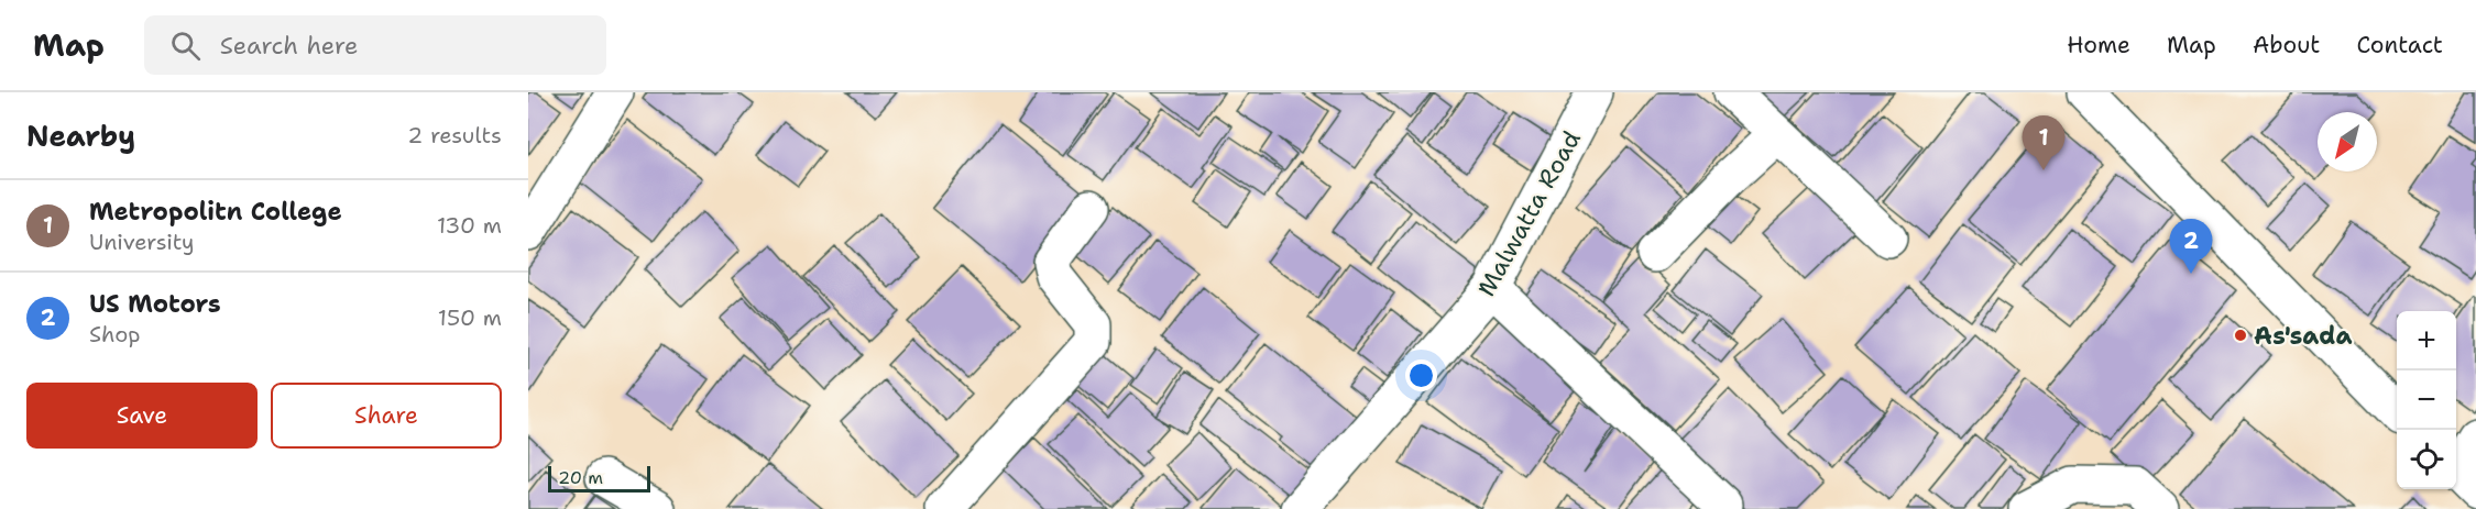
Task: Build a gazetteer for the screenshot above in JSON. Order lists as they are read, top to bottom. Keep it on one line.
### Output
{"streets":{"street":["Malwatta Road"]},"places":["As'sada"],"scale_bar":"20 m","north":"bottom left","page":{"header":"Map","search":"Search here","nav":["Home","Map","About","Contact"],"heading":["Nearby","2 results"],"pins":["1","2"],"list":[{"mark":"1","name":"Metropolitn College","note":"University","value":"130 m"},{"mark":"2","name":"US Motors","note":"Shop","value":"150 m"}],"map_buttons":["+","−"],"buttons":["Save","Share"],"scale":"20 m"}}
